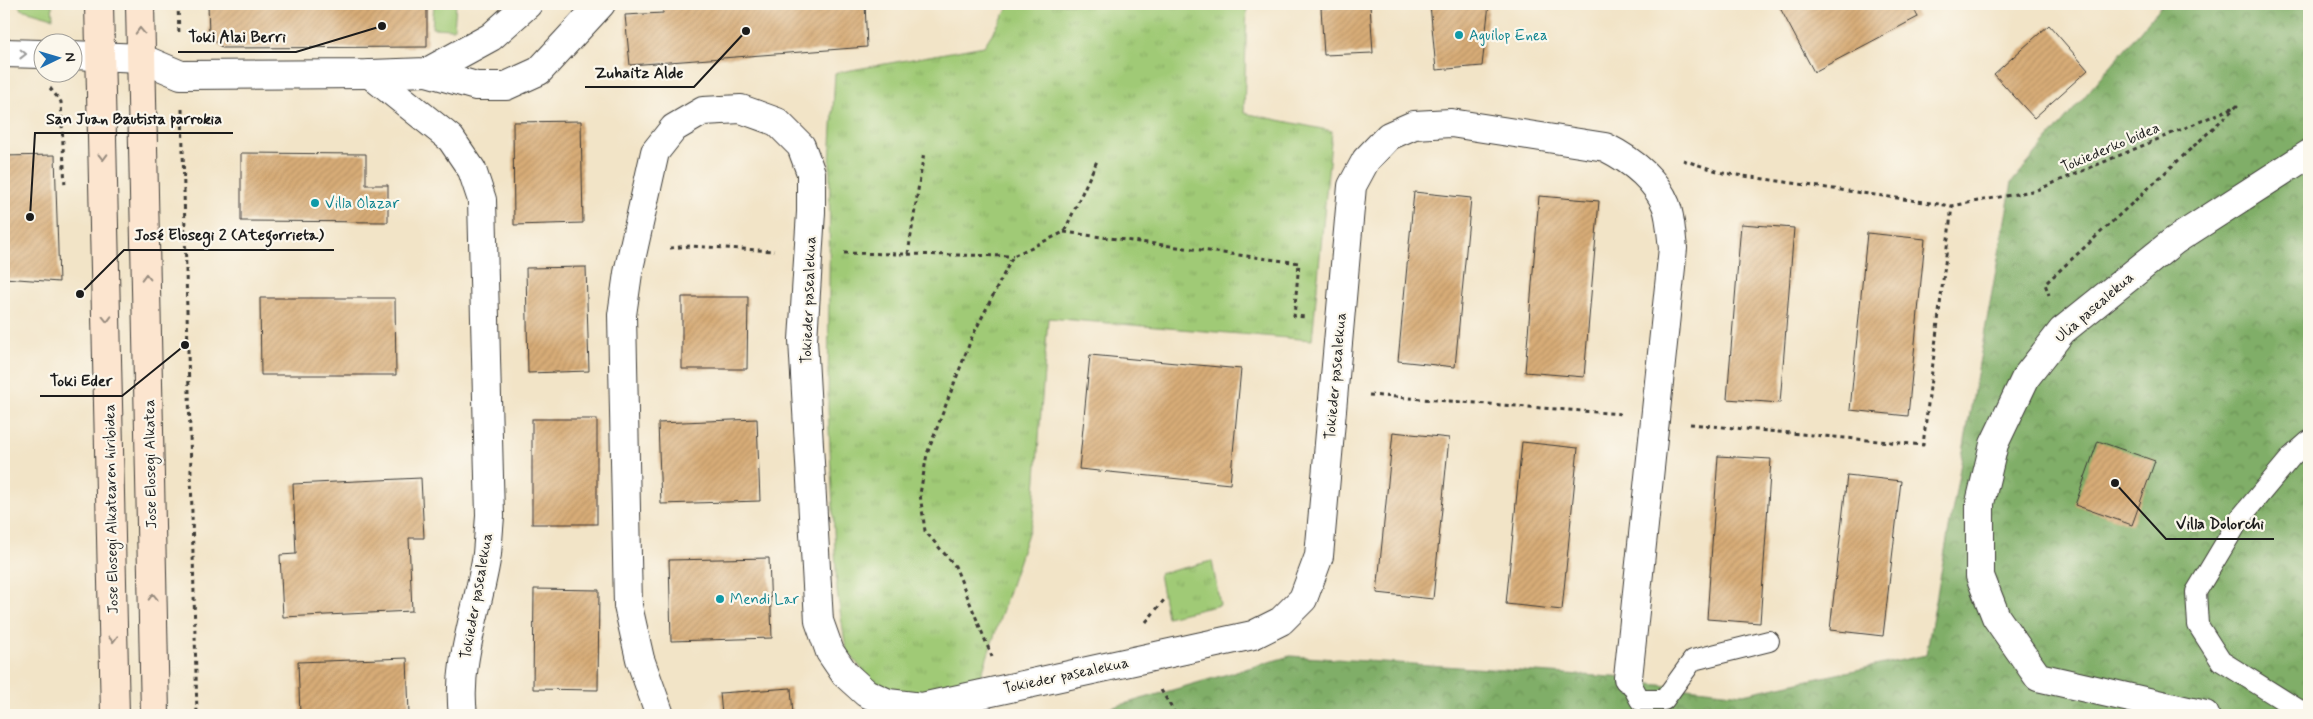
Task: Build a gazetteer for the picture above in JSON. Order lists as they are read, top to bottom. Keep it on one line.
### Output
{"streets":{"main road":["Jose Elosegi Alkatea","Jose Elosegi Alkatearen hiribidea"],"street":["Tokieder pasealekua","Ulia pasealekua"],"path":["Tokiederko bidea"]},"crossings":[["Tokiederko bidea","Ulia pasealekua"]],"one_way":["Jose Elosegi Alkatea","Jose Elosegi Alkatearen hiribidea"],"places":["Toki Alai Berri","Zuhaitz Alde","Aguilop Enea","Villa Olazar","San Juan Bautista parrokia","José Elosegi 2 (Ategorrieta)","Toki Eder","Villa Dolorchi","Mendi Lar"],"north":"right"}
